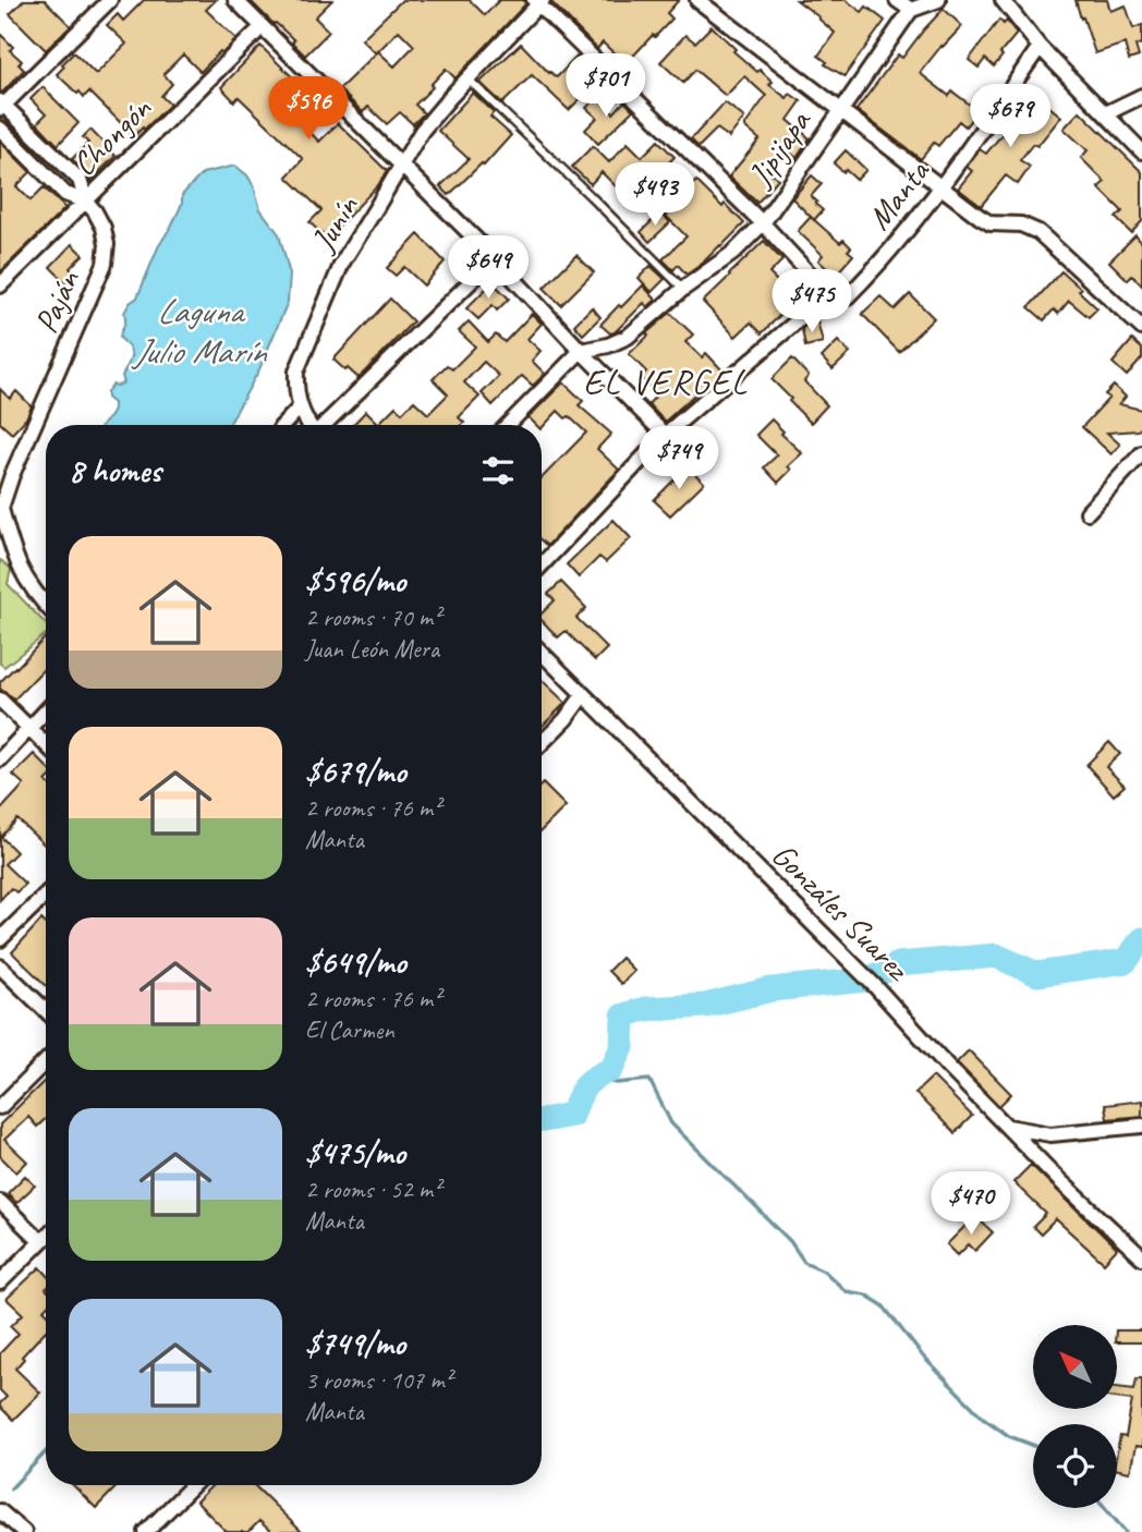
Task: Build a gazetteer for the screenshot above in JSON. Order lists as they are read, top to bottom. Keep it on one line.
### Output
{"streets":{"street":["Chongón","Jipijapa","Manta","Junín","Paján","Gonzáles Suarez"]},"crossings":[["Chongón","Paján"]],"districts":["EL VERGEL"],"water":["Laguna Julio Marín"],"north":"top left","page":{"price":["$701","$596","$679","$493","$649","$475","$749","$470"],"heading":"8 homes","list":[{"name":"$596/mo","note":"2 rooms · 70 m² · Juan León Mera"},{"name":"$679/mo","note":"2 rooms · 76 m² · Manta"},{"name":"$649/mo","note":"2 rooms · 76 m² · El Carmen"},{"name":"$475/mo","note":"2 rooms · 52 m² · Manta"},{"name":"$749/mo","note":"3 rooms · 107 m² · Manta"}]}}
